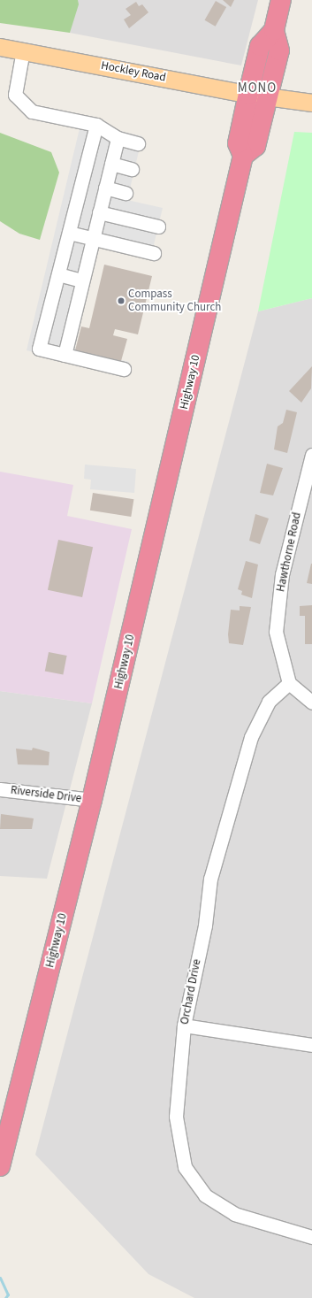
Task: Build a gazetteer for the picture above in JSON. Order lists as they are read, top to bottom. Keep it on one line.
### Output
{"streets":{"highway":["Highway 10"],"main road":["Hockley Road"],"street":["Hawthorne Road","Riverside Drive","Orchard Drive"]},"crossings":[["Hockley Road","Highway 10"],["Highway 10","Riverside Drive"],["Hawthorne Road","Orchard Drive"]],"districts":["MONO"],"places":["Compass Community Church"]}
